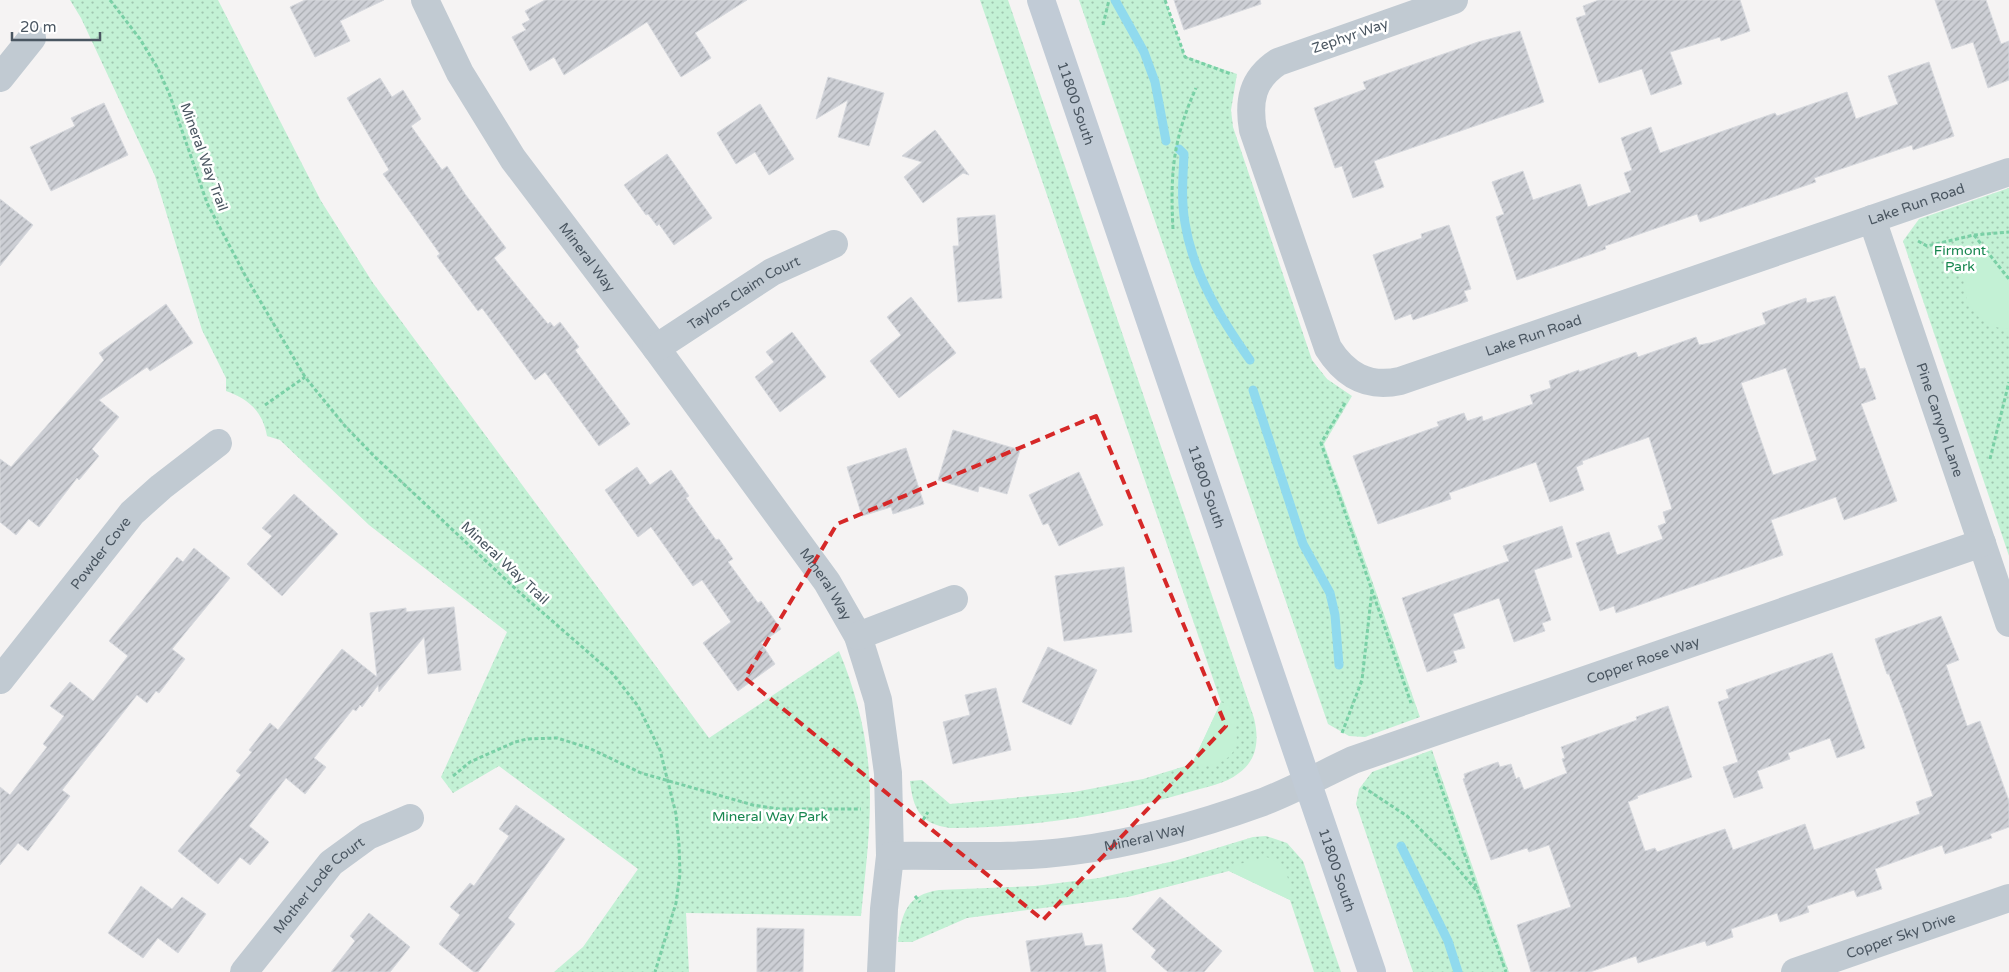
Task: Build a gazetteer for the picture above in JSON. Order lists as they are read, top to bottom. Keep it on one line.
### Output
{"streets":{"main road":["11800 South"],"street":["Zephyr Way","Lake Run Road","Mineral Way","Taylors Claim Court","Pine Canyon Lane","Powder Cove","Copper Rose Way","Mother Lode Court","Copper Sky Drive"],"path":["Mineral Way Trail"]},"crossings":[["Zephyr Way","Lake Run Road"],["11800 South","Mineral Way"],["11800 South","Copper Rose Way"],["Lake Run Road","Pine Canyon Lane"],["Mineral Way","Taylors Claim Court"],["Mineral Way","Copper Rose Way"],["Pine Canyon Lane","Copper Rose Way"]],"parks":["Firmont Park","Mineral Way Park"],"scale_bar":"20 m"}
